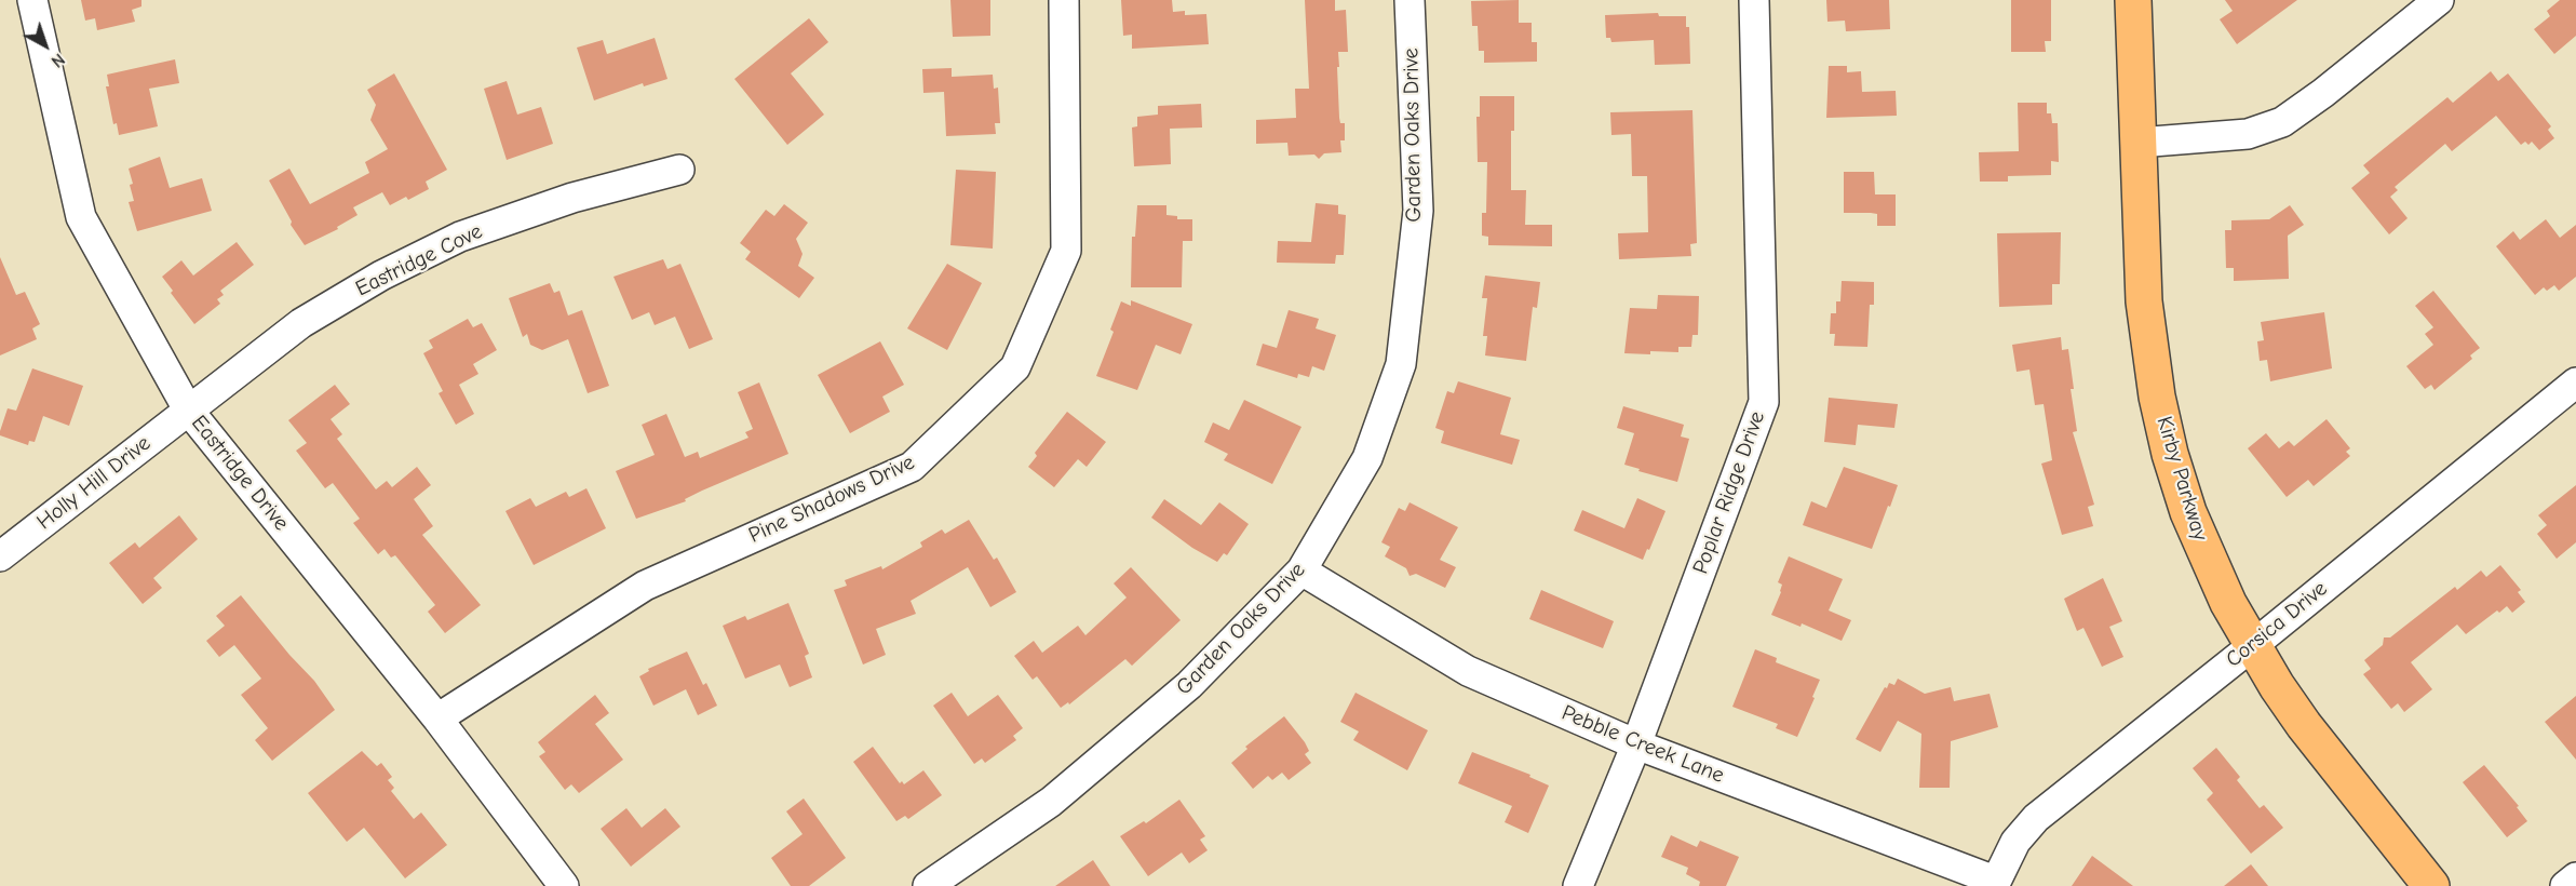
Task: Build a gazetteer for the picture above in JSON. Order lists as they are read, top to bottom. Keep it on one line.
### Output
{"streets":{"main road":["Kirby Parkway"],"street":["Garden Oaks Drive","Eastridge Cove","Eastridge Drive","Holly Hill Drive","Poplar Ridge Drive","Pine Shadows Drive","Corsica Drive","Pebble Creek Lane"]},"crossings":[["Garden Oaks Drive","Pebble Creek Lane"],["Eastridge Cove","Eastridge Drive"],["Eastridge Cove","Holly Hill Drive"],["Eastridge Drive","Holly Hill Drive"],["Eastridge Drive","Pine Shadows Drive"],["Kirby Parkway","Corsica Drive"],["Poplar Ridge Drive","Pebble Creek Lane"],["Corsica Drive","Pebble Creek Lane"]],"north":"bottom right"}
